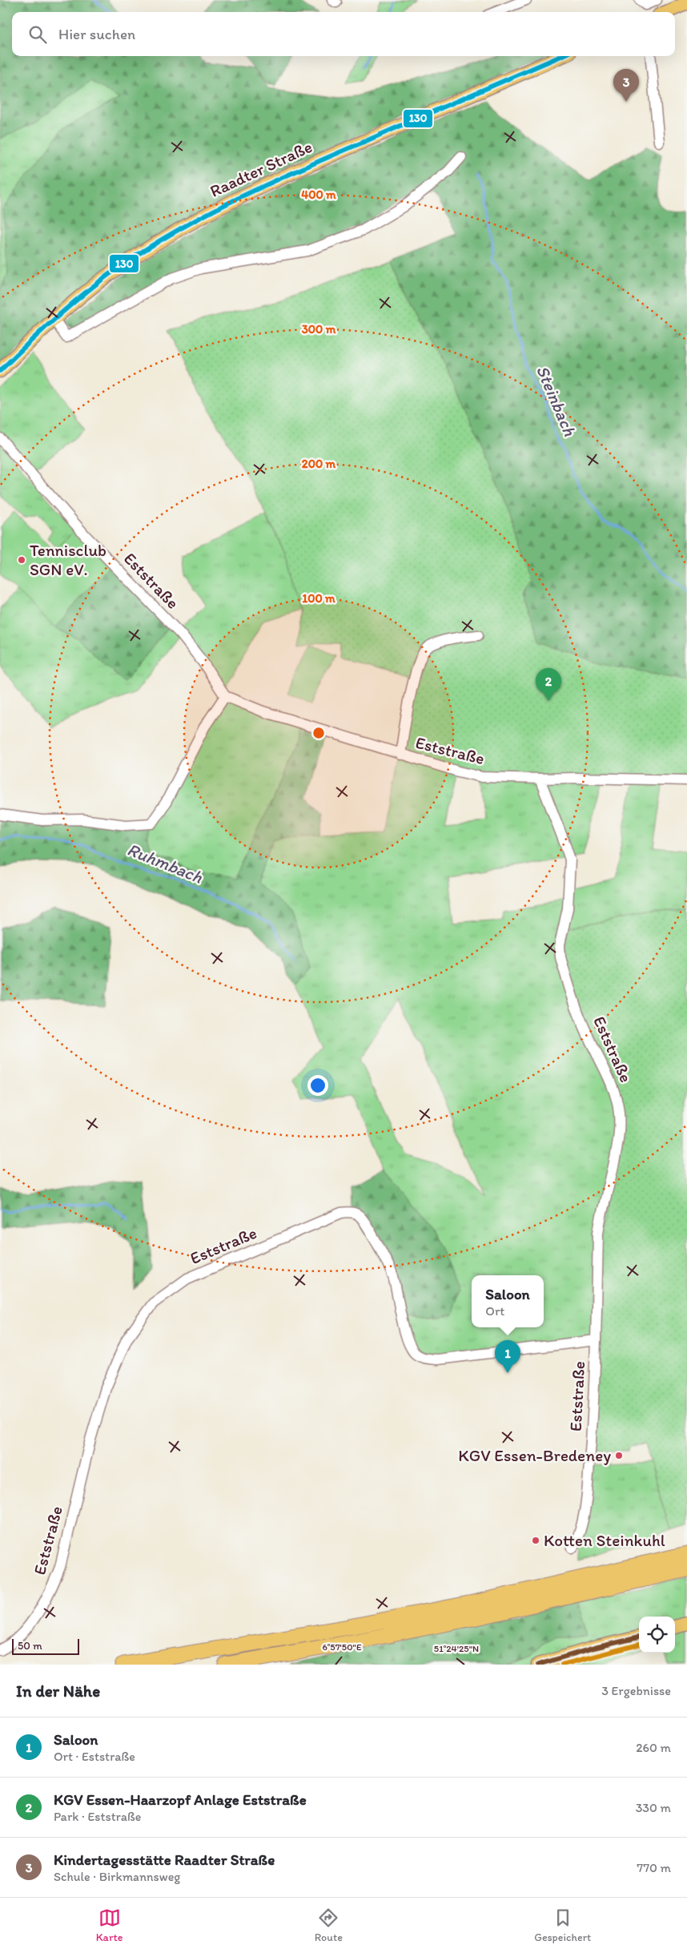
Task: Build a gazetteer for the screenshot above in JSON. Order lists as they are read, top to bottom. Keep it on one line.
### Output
{"streets":{"main road":["Raadter Straße"],"street":["Eststraße"]},"water":["Steinbach","Ruhmbach"],"places":["Tennisclub SGN eV.","KGV Essen-Bredeney","Kotten Steinkuhl"],"lines":["transit line 130"],"scale_bar":"50 m","page":{"search":"Hier suchen","pins":["3","2","1"],"popup":["Saloon","Ort"],"scale":"50 m","heading":["In der Nähe","3 Ergebnisse"],"list":[{"mark":"1","name":"Saloon","note":"Ort · Eststraße","value":"260 m"},{"mark":"2","name":"KGV Essen-Haarzopf Anlage Eststraße","note":"Park · Eststraße","value":"330 m"},{"mark":"3","name":"Kindertagesstätte Raadter Straße","note":"Schule · Birkmannsweg","value":"770 m"}],"nav":["Karte","Route","Gespeichert"]},"coordinates":["6°57'50\"E","51°24'25\"N"],"rings":["400 m","300 m","200 m","100 m"]}
